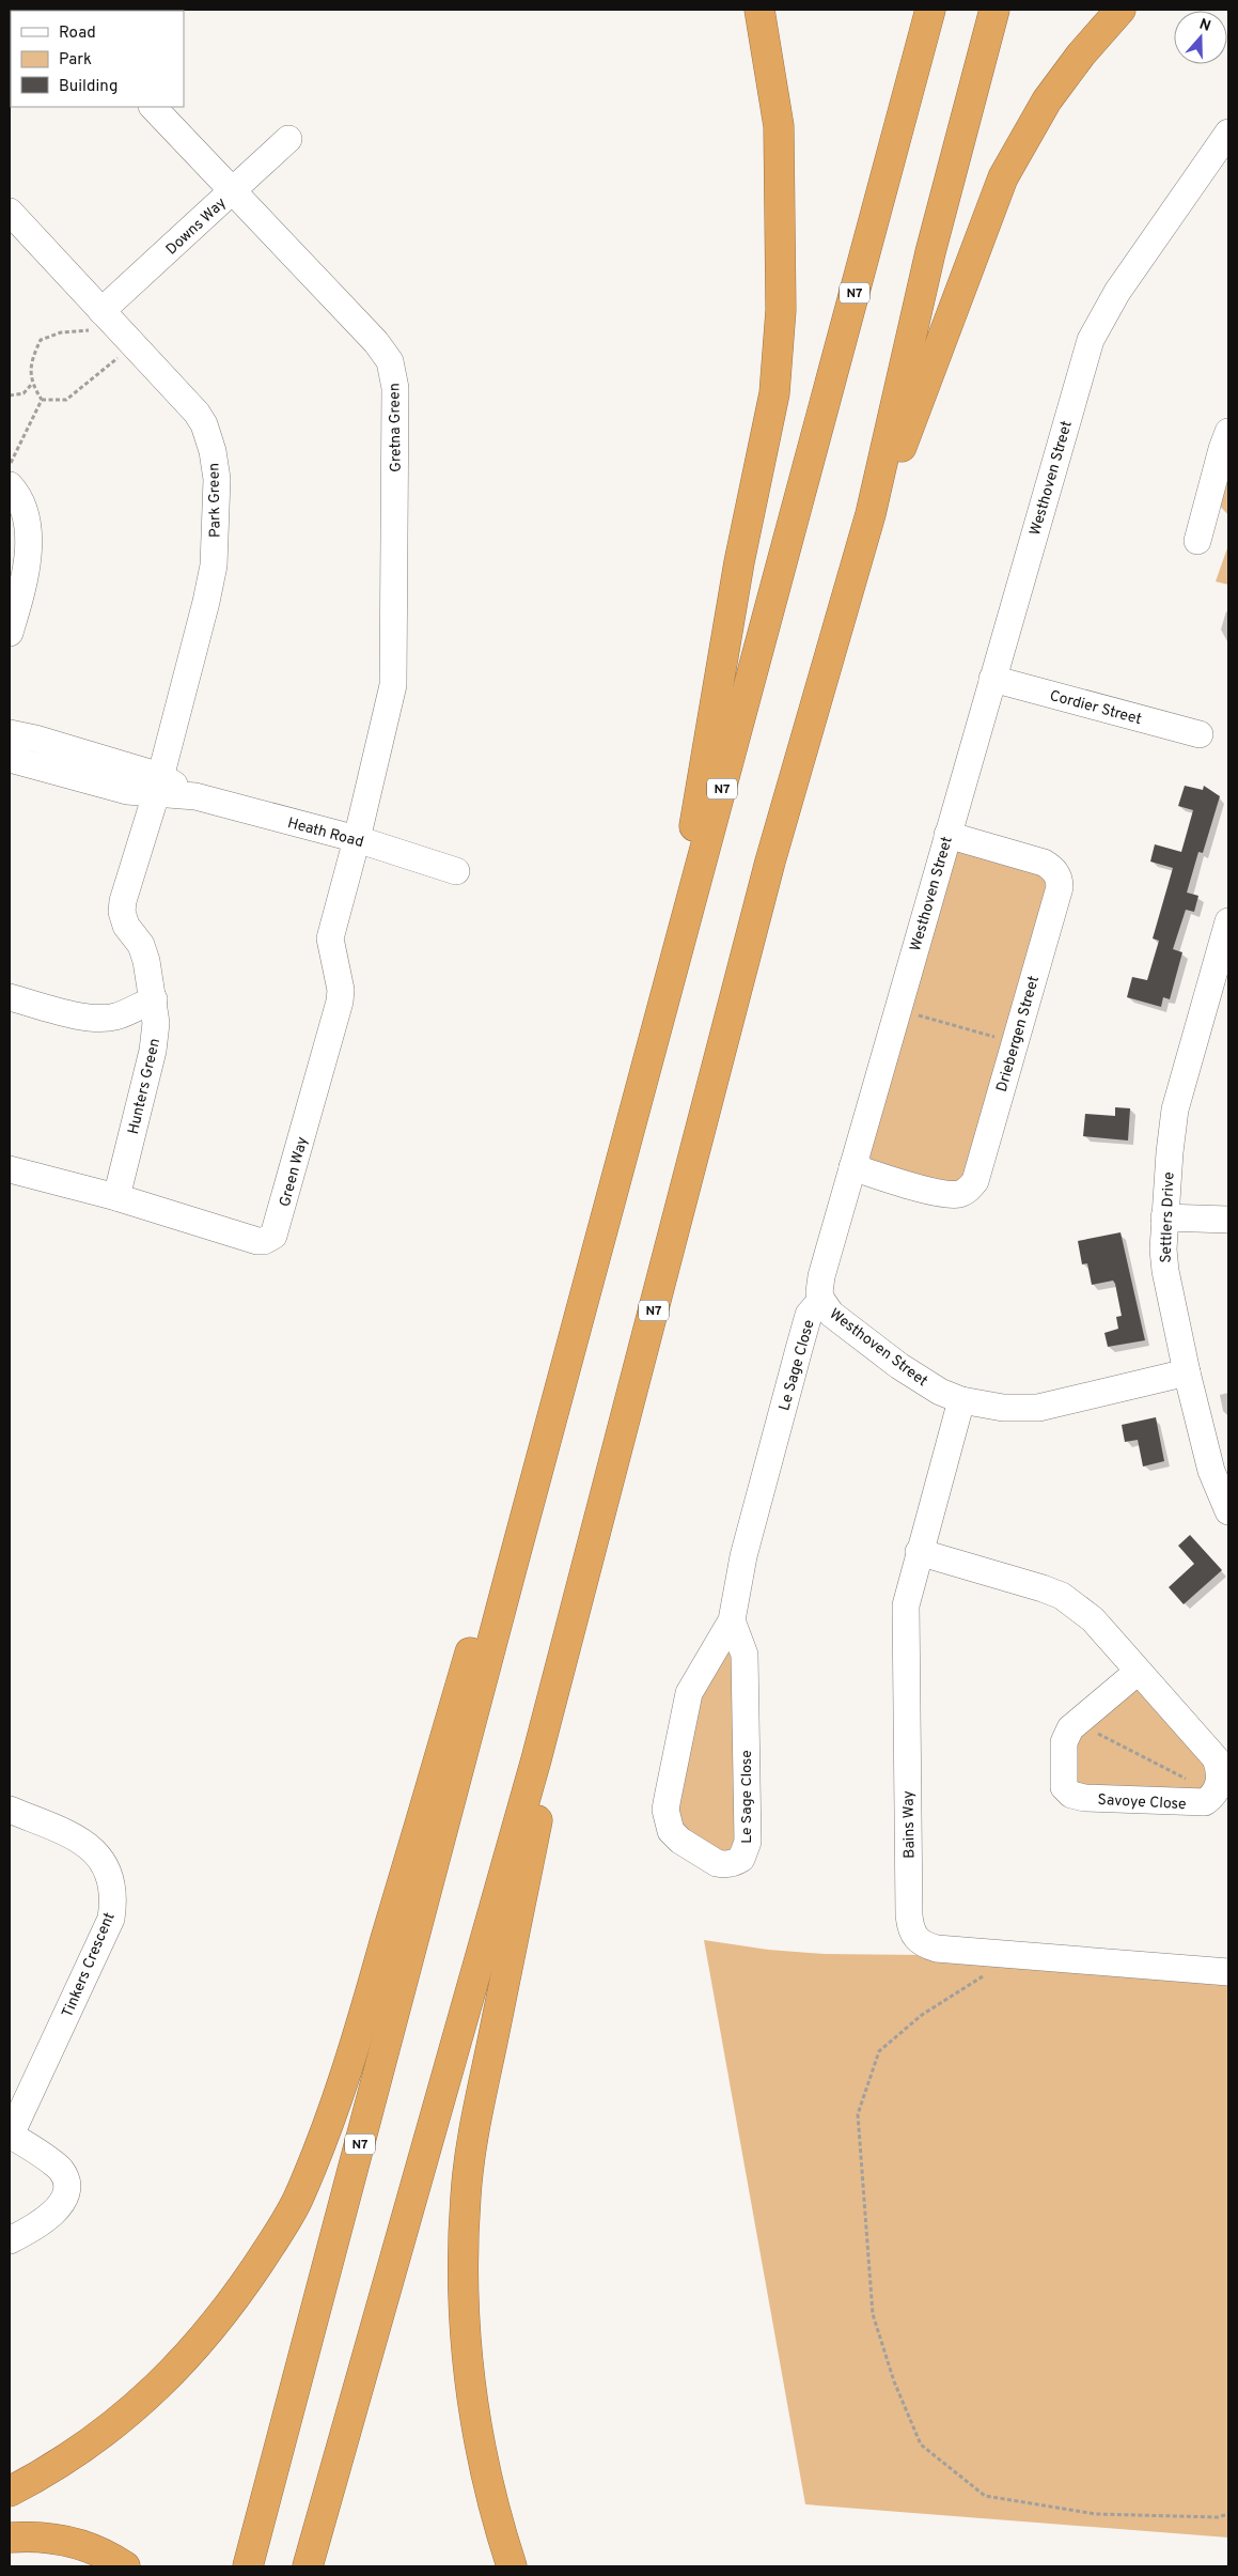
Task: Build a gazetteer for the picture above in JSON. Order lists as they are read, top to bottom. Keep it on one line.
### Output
{"streets":{"highway":["N7"],"street":["Downs Way","Gretna Green","Westhoven Street","Park Green","Cordier Street","Heath Road","Driebergen Street","Hunters Green","Green Way","Settlers Drive","Le Sage Close","Savoye Close","Bains Way","Tinkers Crescent"]},"crossings":[["Downs Way","Gretna Green"],["Downs Way","Park Green"],["Gretna Green","Heath Road"],["Gretna Green","Green Way"],["Westhoven Street","Cordier Street"],["Westhoven Street","Driebergen Street"],["Westhoven Street","Settlers Drive"],["Westhoven Street","Le Sage Close"],["Westhoven Street","Bains Way"],["Park Green","Heath Road"],["Park Green","Hunters Green"],["Heath Road","Hunters Green"],["Heath Road","Green Way"],["Hunters Green","Green Way"]],"legend":["Road","Park","Building"],"north":"top"}
